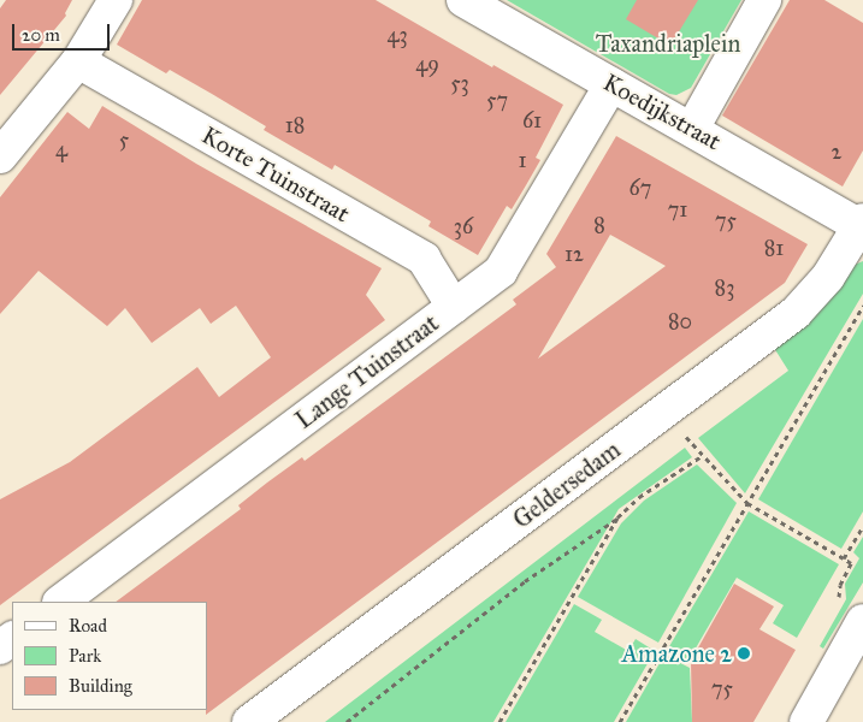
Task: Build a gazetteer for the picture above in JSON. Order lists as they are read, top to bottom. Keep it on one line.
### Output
{"streets":{"street":["Koedijkstraat","Korte Tuinstraat","Lange Tuinstraat","Geldersedam"]},"crossings":[["Koedijkstraat","Lange Tuinstraat"],["Koedijkstraat","Geldersedam"],["Korte Tuinstraat","Lange Tuinstraat"]],"parks":["Taxandriaplein"],"places":["Amazone 2"],"house_numbers":["43","49","53","57","61","18","5","4","2","1","67","71","75","8","36","81","12","83","80","75"],"legend":["Road","Park","Building"],"scale_bar":"20 m"}
